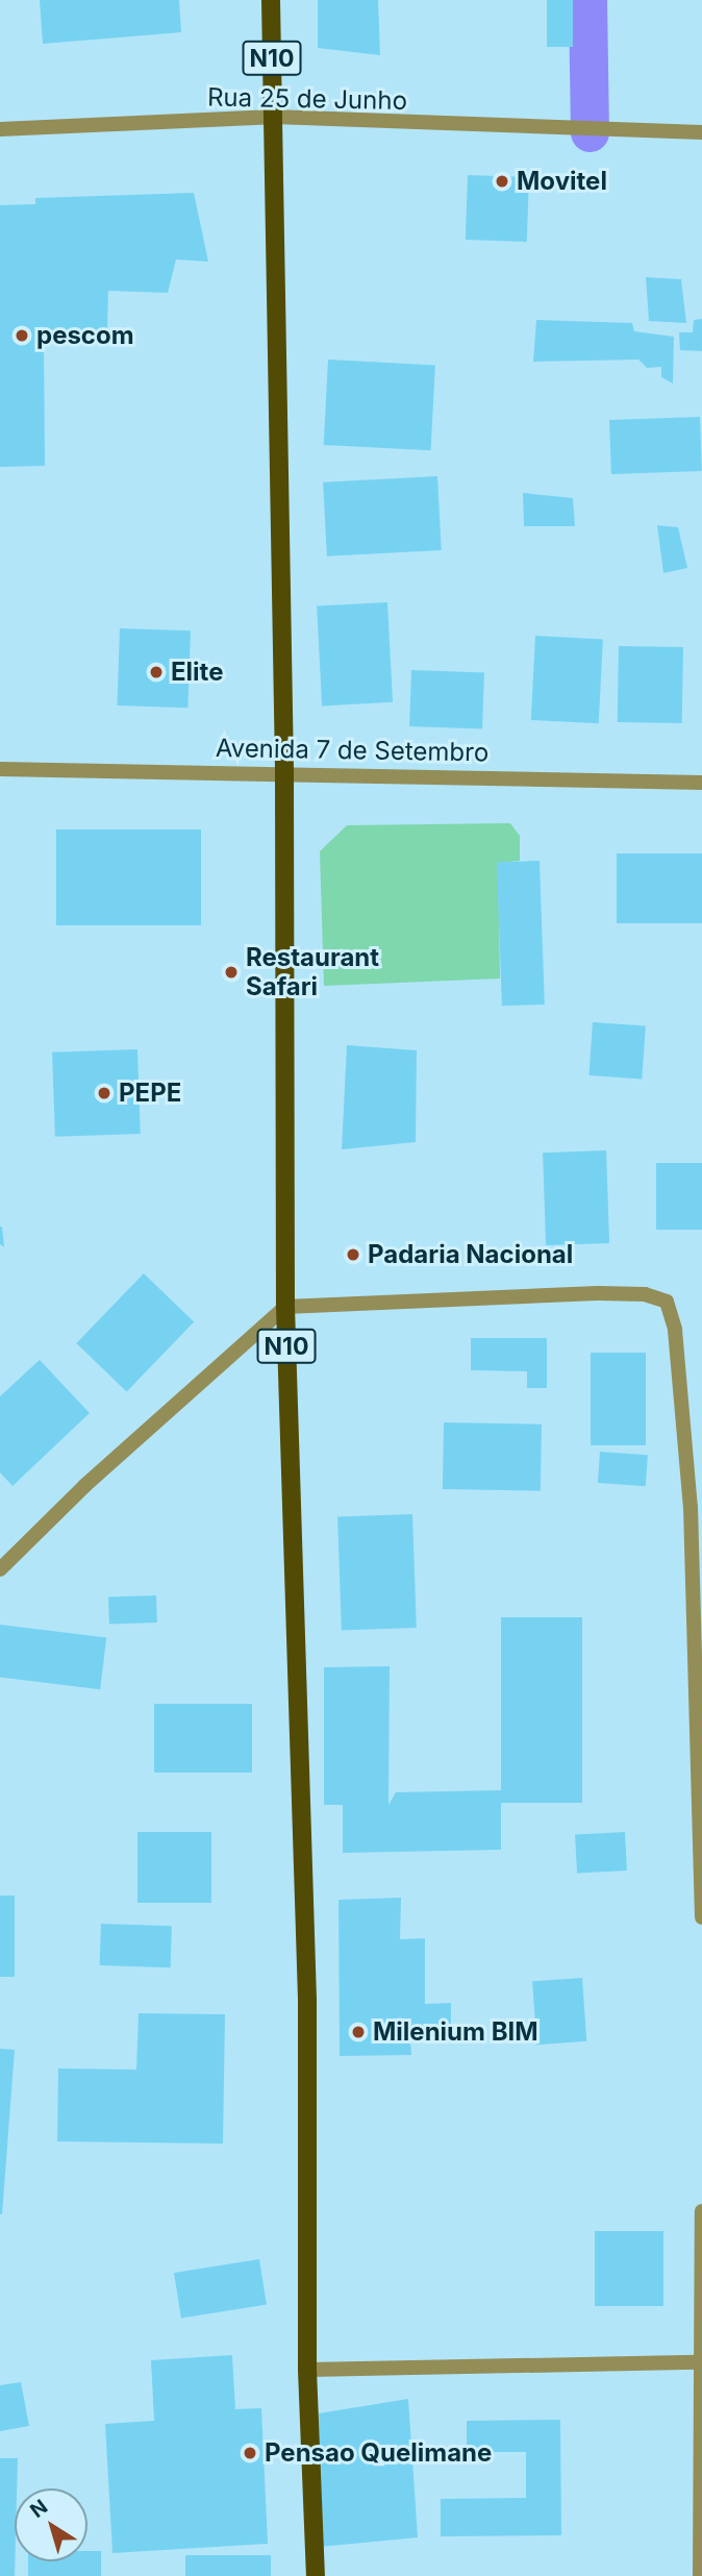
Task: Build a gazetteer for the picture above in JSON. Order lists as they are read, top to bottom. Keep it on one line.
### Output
{"streets":{"main road":["N10"],"street":["Rua 25 de Junho","Avenida 7 de Setembro"]},"crossings":[["N10","Rua 25 de Junho"],["N10","Avenida 7 de Setembro"]],"places":["Movitel","pescom","Elite","Restaurant Safari","PEPE","Padaria Nacional","Milenium BIM","Pensao Quelimane"],"north":"top left"}
